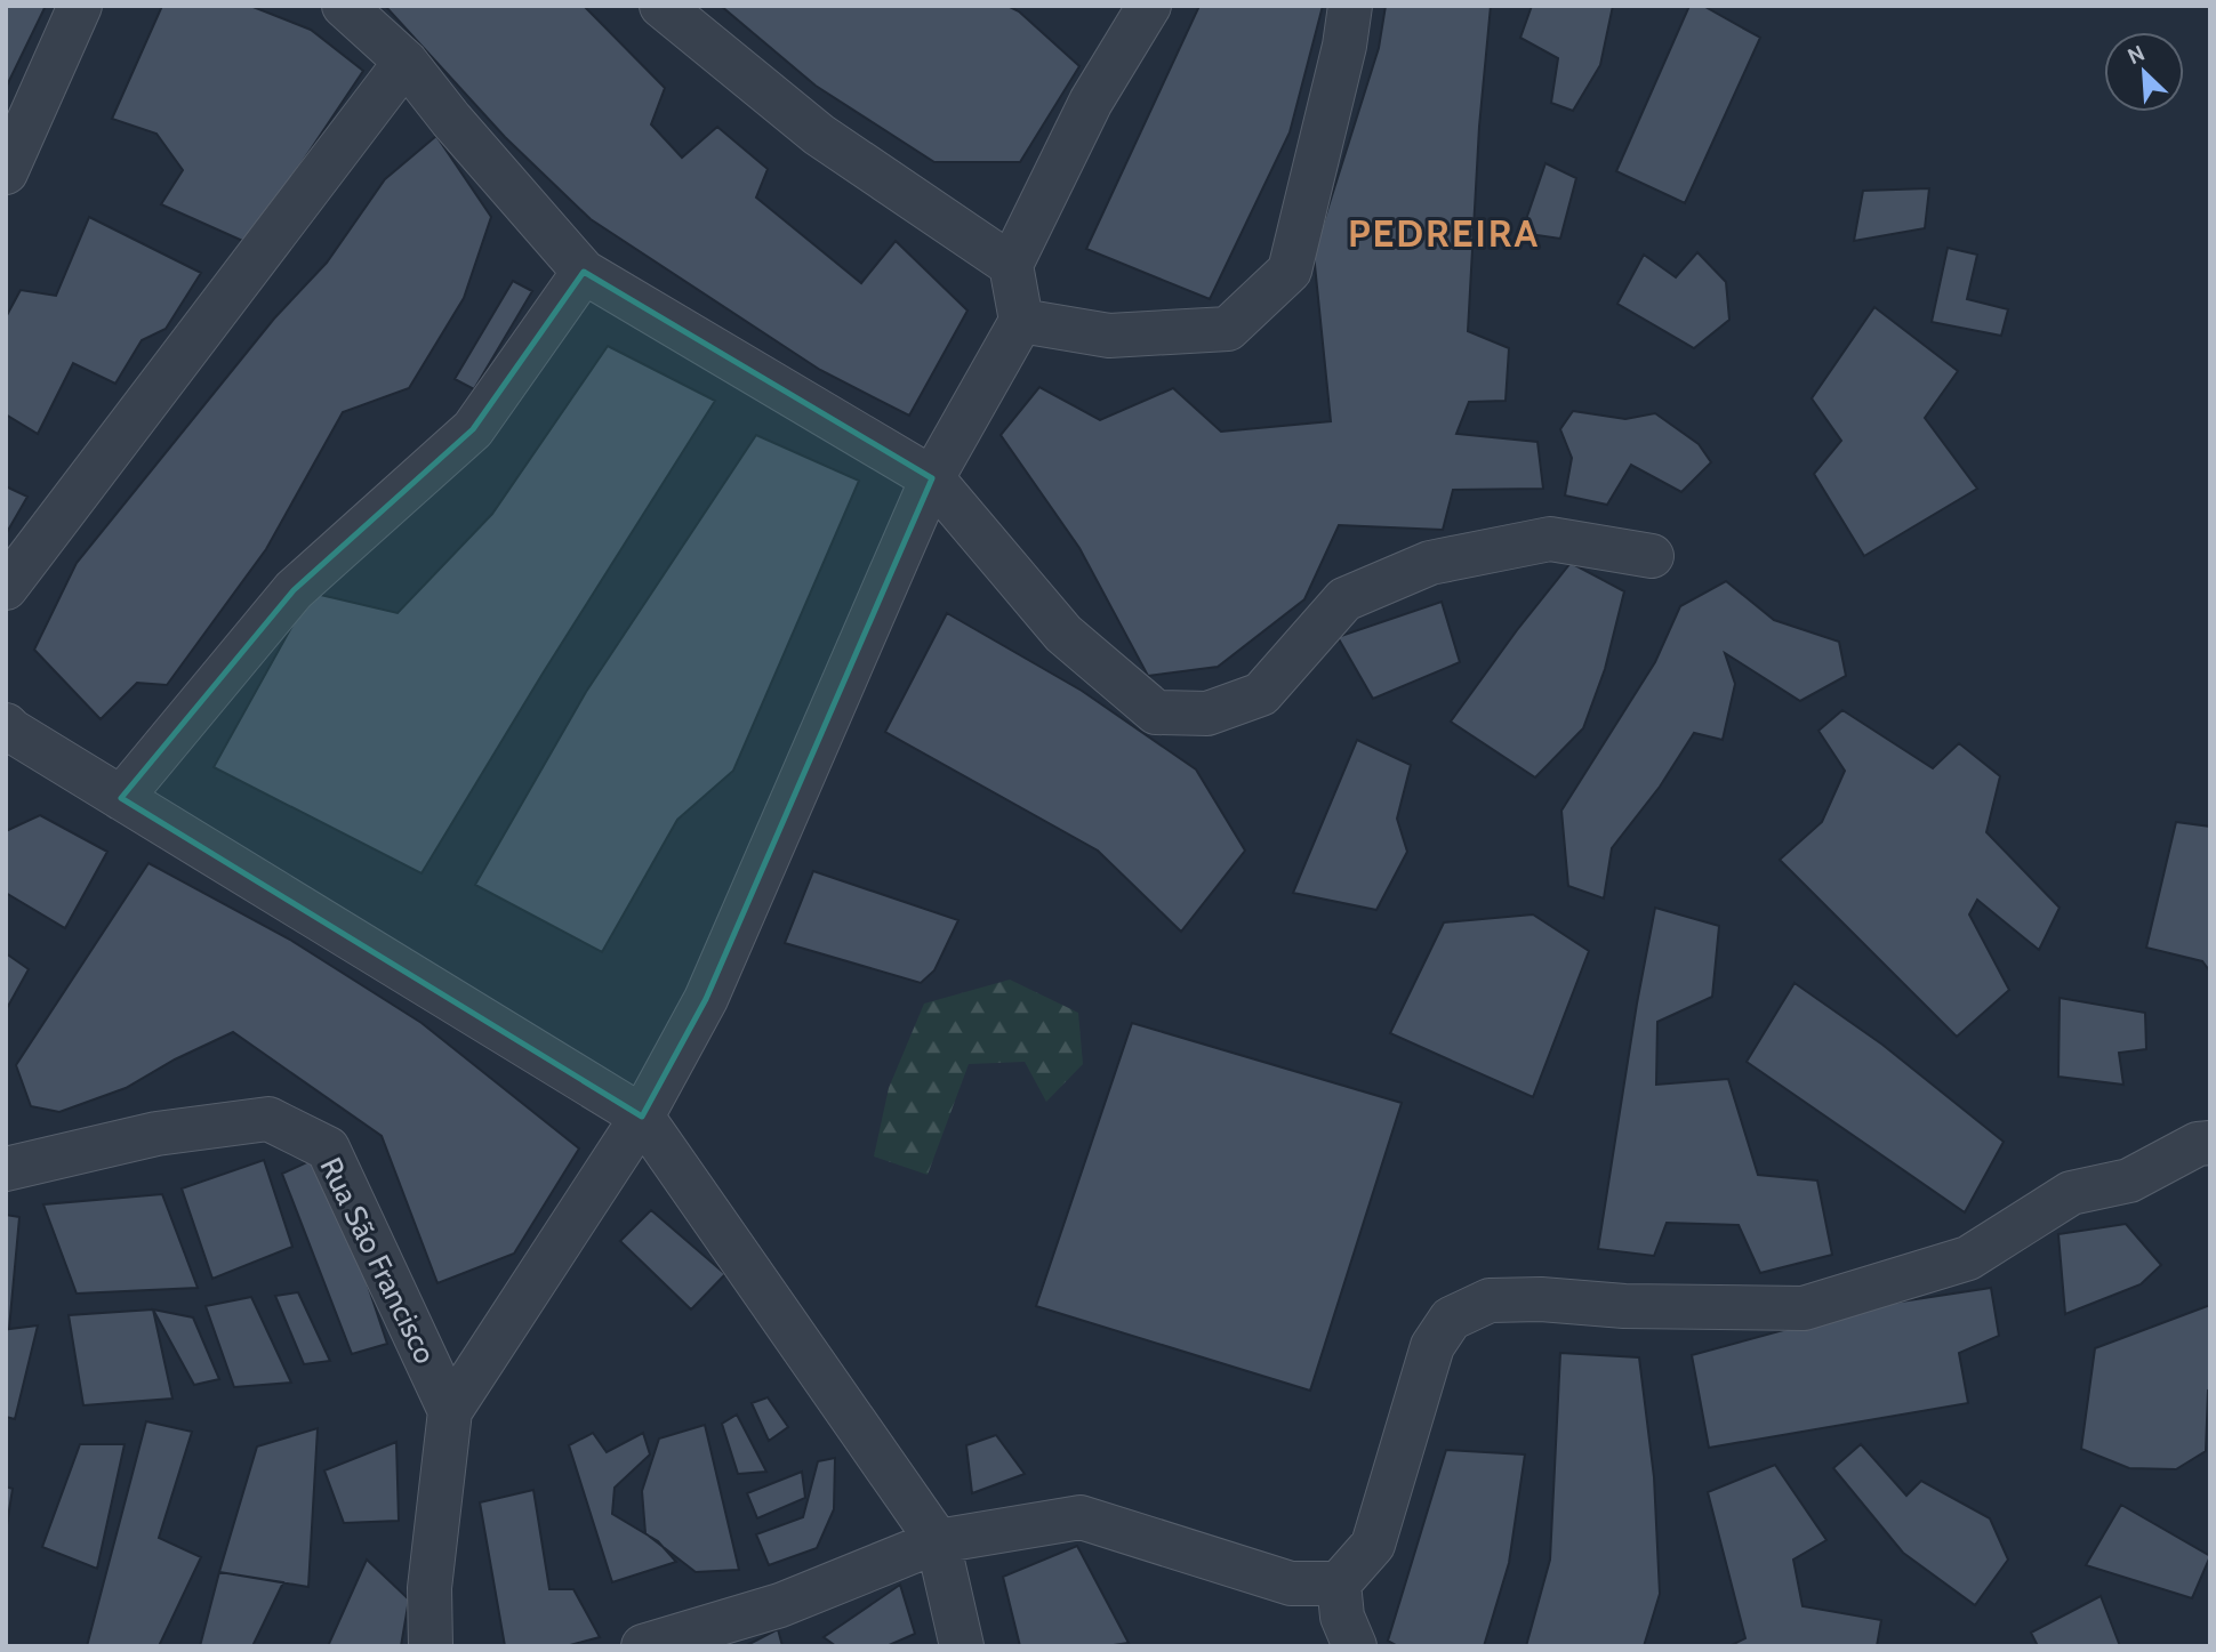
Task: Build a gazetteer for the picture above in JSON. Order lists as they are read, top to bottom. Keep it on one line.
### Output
{"streets":{"street":["Rua São Francisco"]},"districts":["PEDREIRA"],"north":"top left"}
